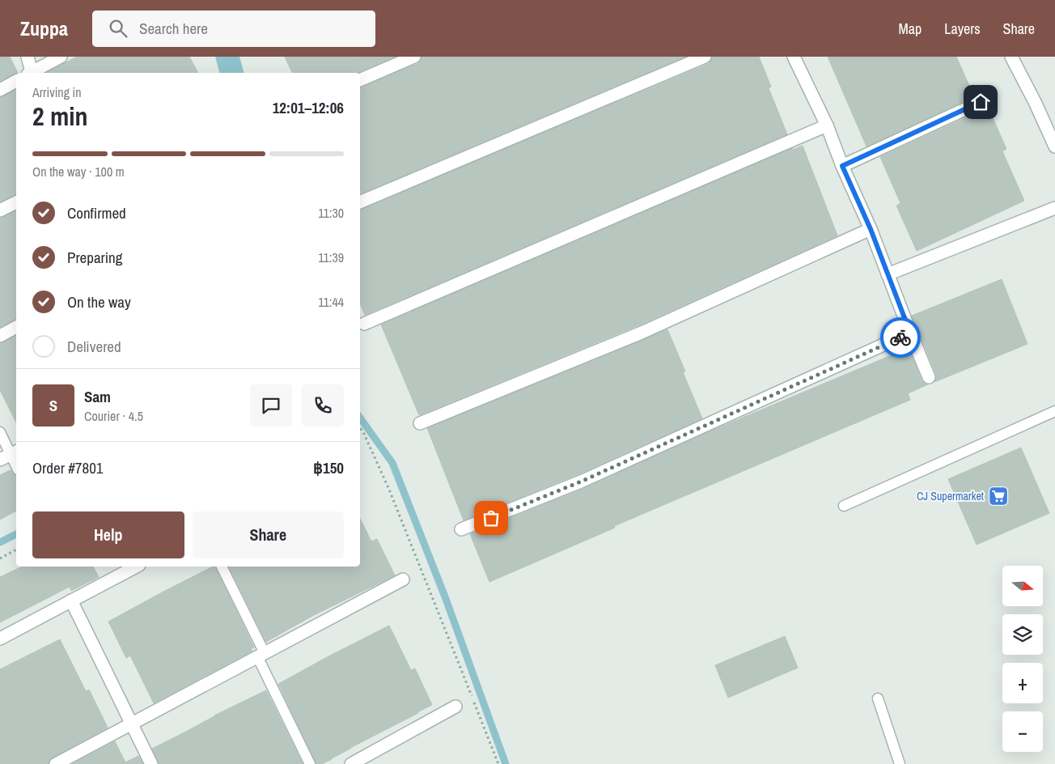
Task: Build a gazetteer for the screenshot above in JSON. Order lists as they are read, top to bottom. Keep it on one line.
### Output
{"places":{"supermarket":["CJ Supermarket"]},"north":"right","page":{"header":"Zuppa","search":"Search here","nav":["Map","Layers","Share"],"heading":["2 min","Arriving in","12:01–12:06"],"panel":["Sam","Courier · 4.5","Order #7801","฿150"],"bar":"On the way · 100 m","list":[["Confirmed","11:30"],["Preparing","11:39"],["On the way","11:44"],"Delivered"],"round":"S","buttons":["Help","Share"],"map_buttons":["+","−"]}}
